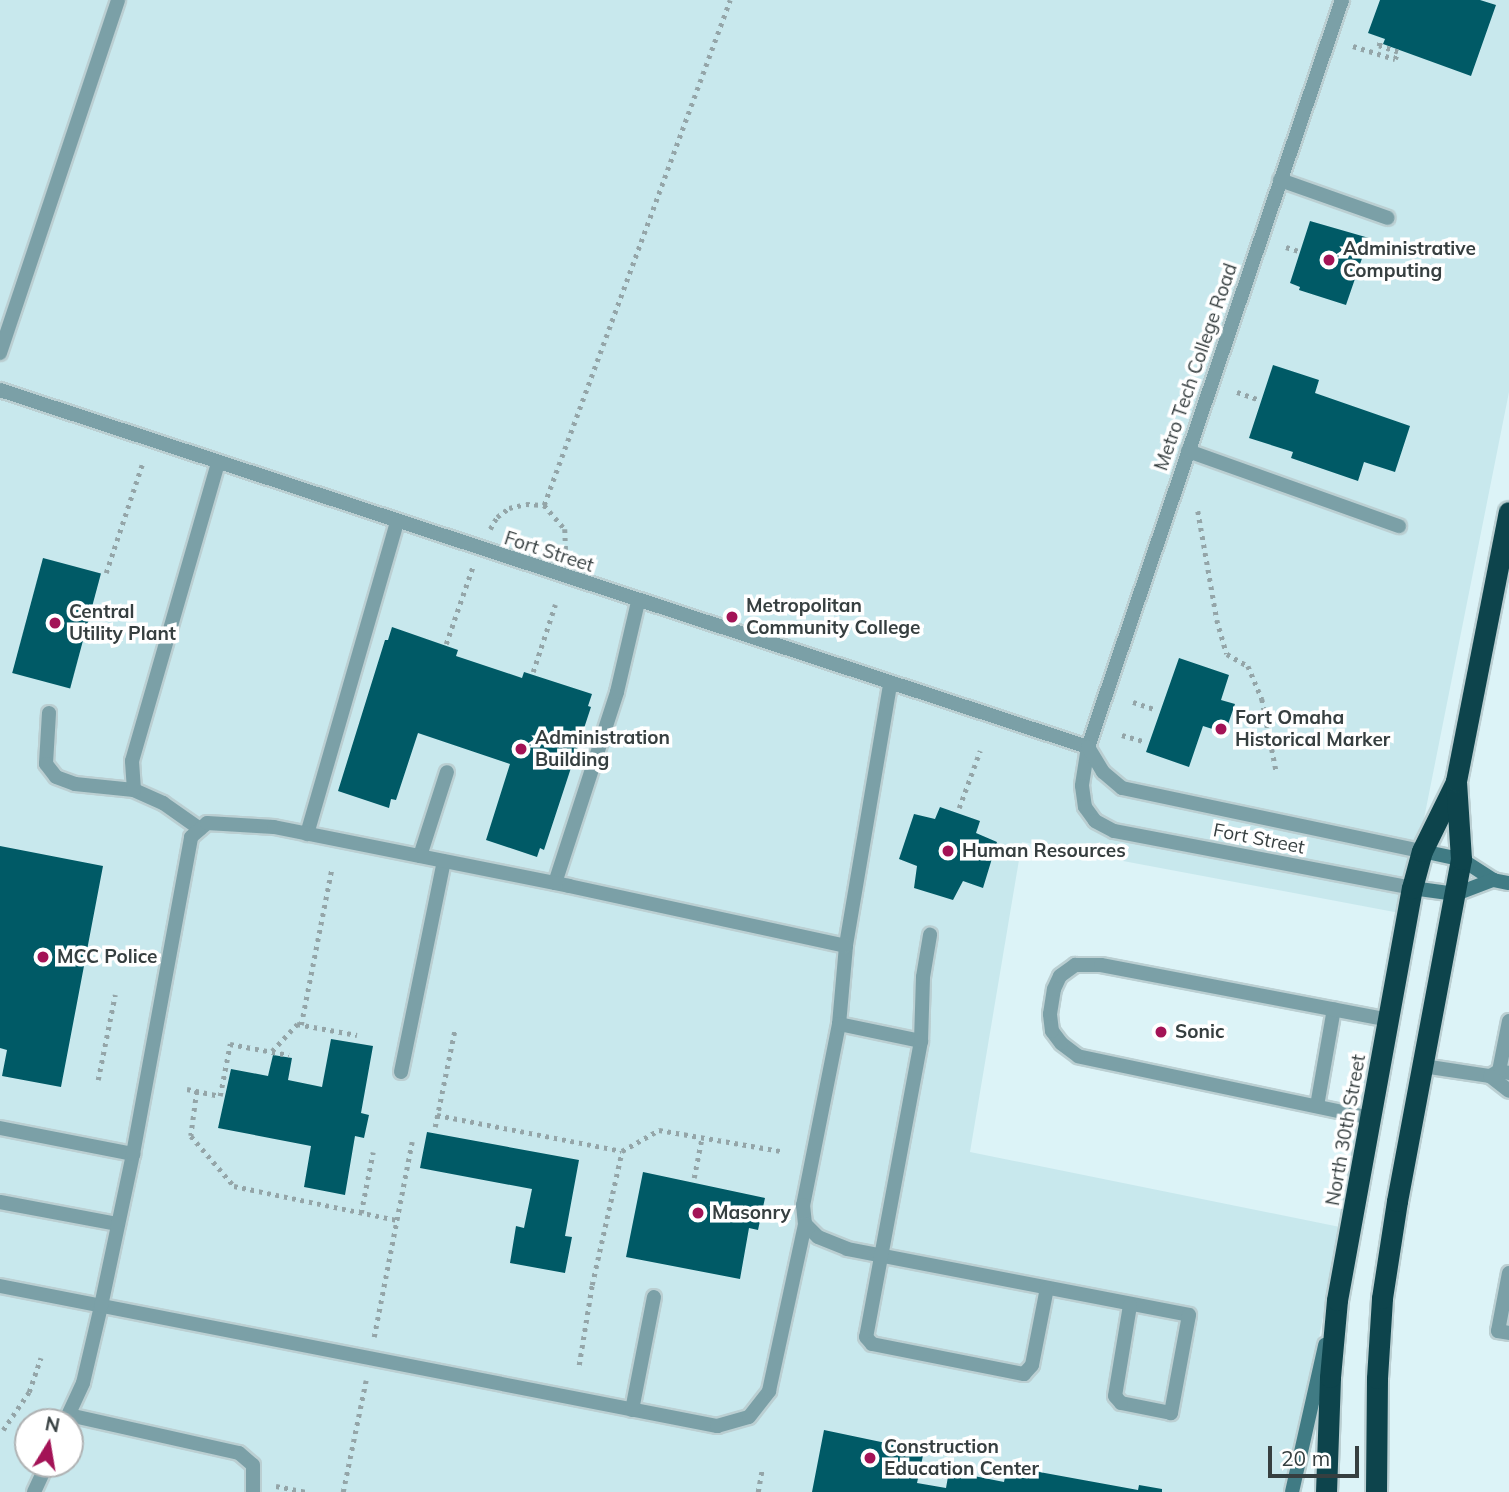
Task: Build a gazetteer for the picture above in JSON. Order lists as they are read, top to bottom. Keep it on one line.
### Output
{"streets":{"highway":["North 30th Street"],"street":["Metro Tech College Road","Fort Street"]},"crossings":[["Metro Tech College Road","Fort Street"],["Fort Street","North 30th Street"]],"places":["Administrative Computing","Metropolitan Community College","Central Utility Plant","Fort Omaha Historical Marker","Administration Building","Human Resources","MCC Police","Sonic","Masonry","Construction Education Center"],"scale_bar":"20 m","north":"top"}
